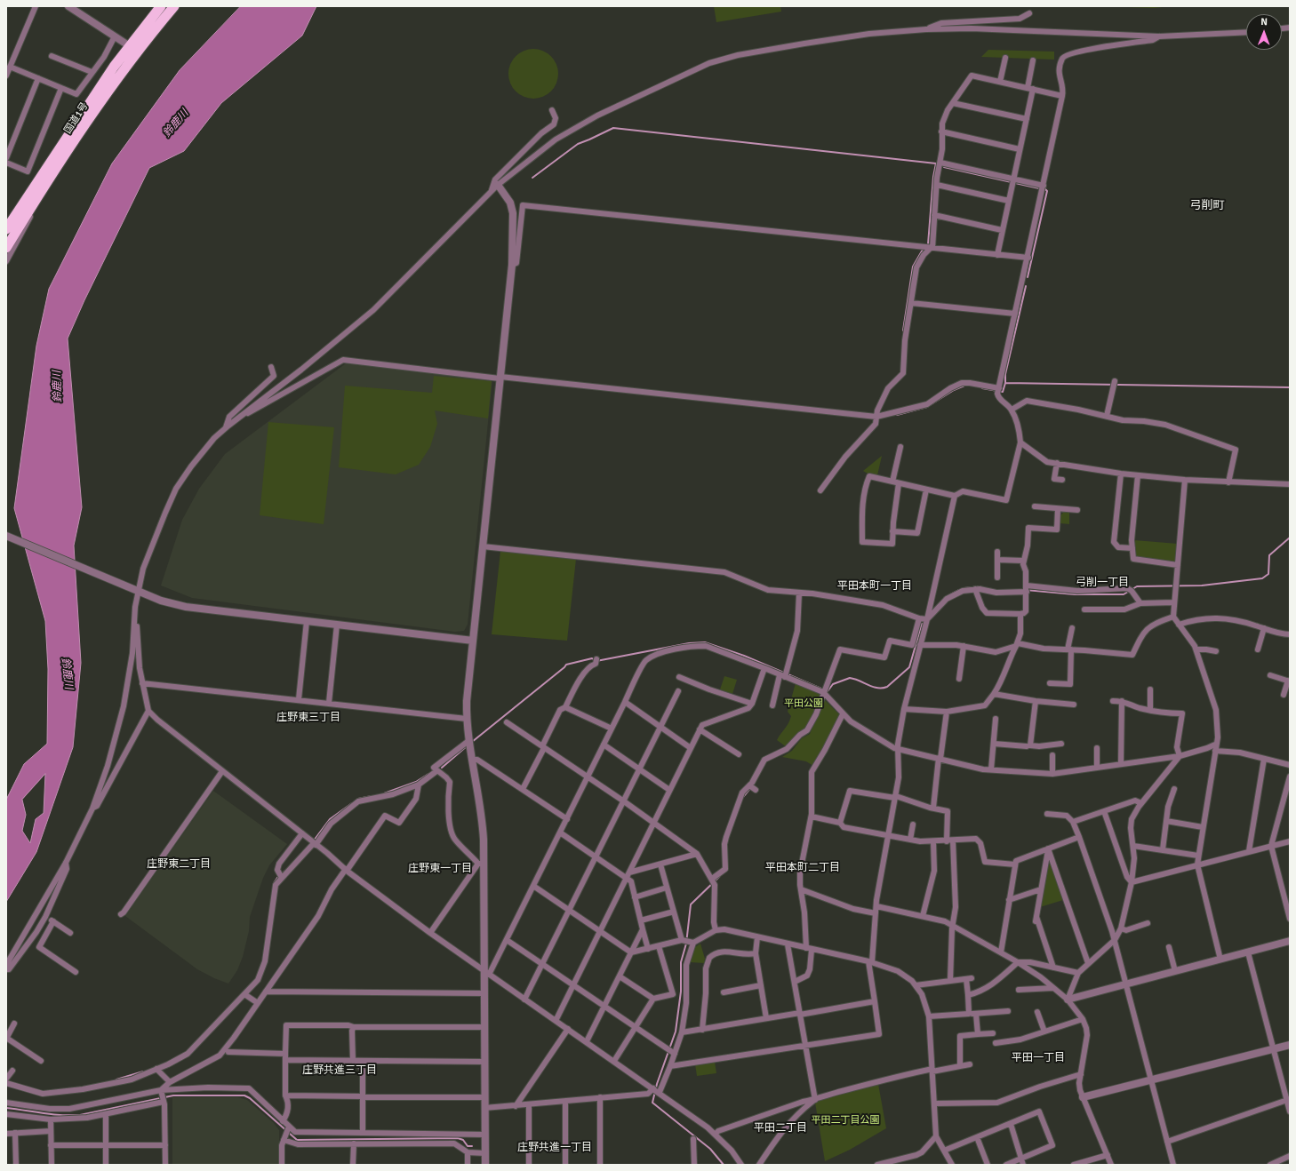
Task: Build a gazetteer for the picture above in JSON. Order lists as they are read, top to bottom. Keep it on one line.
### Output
{"streets":{"highway":["国道1号"]},"districts":["弓削町","弓削一丁目","平田本町一丁目","庄野東三丁目","庄野東二丁目","平田本町二丁目","庄野東一丁目","平田一丁目","庄野共進三丁目","平田二丁目","庄野共進一丁目"],"water":["鈴鹿川"],"parks":["平田公園","平田二丁目公園"],"north":"top"}
